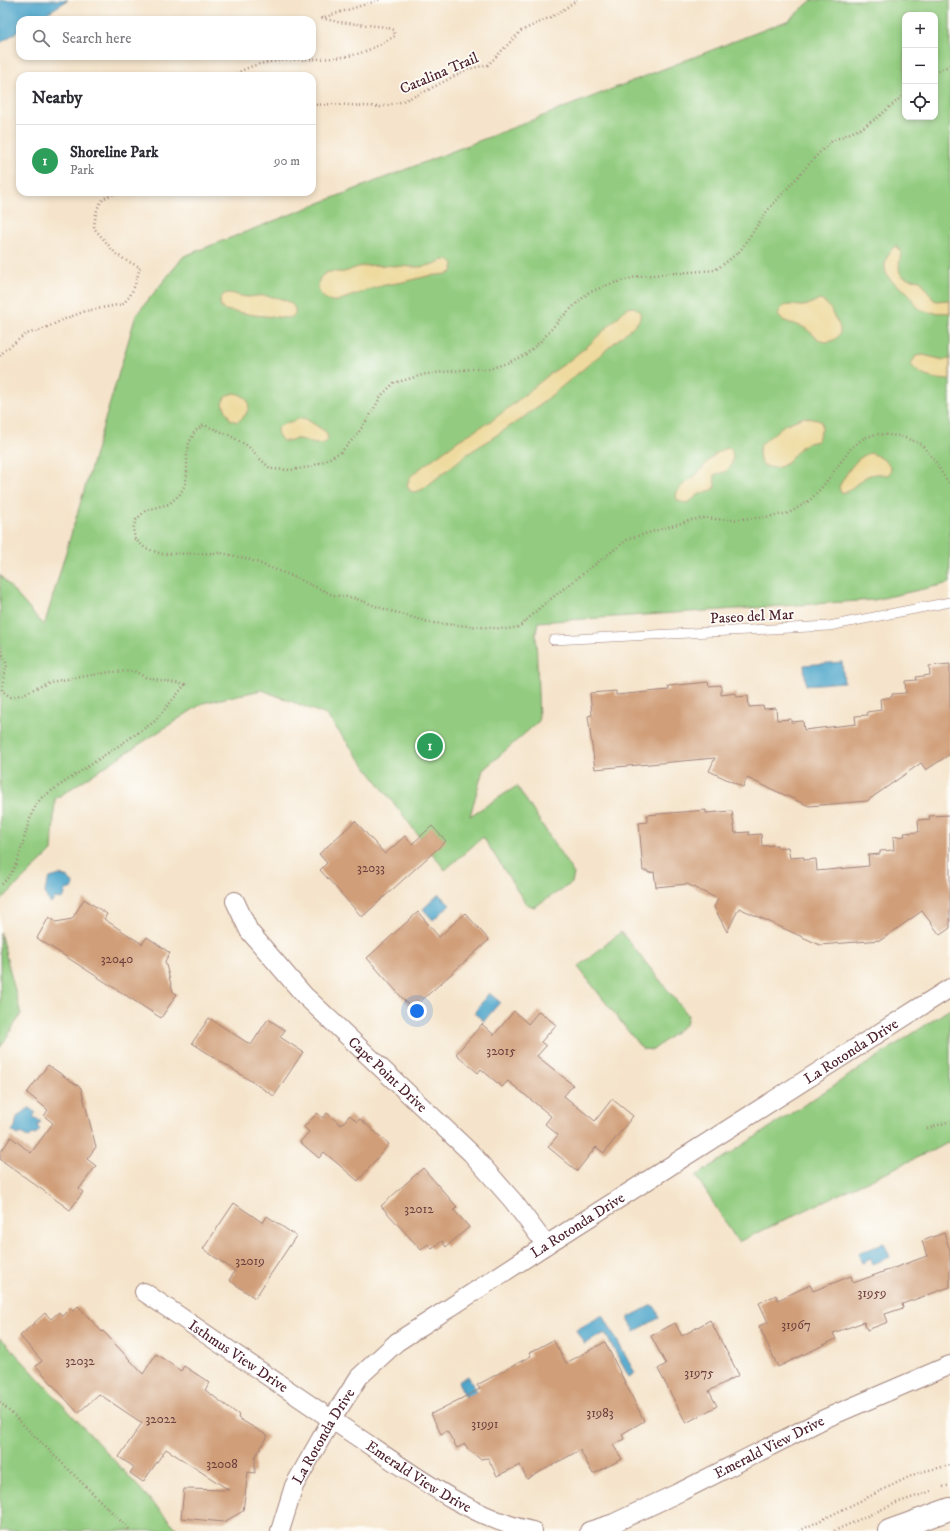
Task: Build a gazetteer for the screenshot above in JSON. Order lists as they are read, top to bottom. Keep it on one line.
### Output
{"streets":{"street":["La Rotonda Drive","Cape Point Drive","Isthmus View Drive","Emerald View Drive"],"lane":["Paseo del Mar"],"path":["Catalina Trail"]},"crossings":[["La Rotonda Drive","Cape Point Drive"],["La Rotonda Drive","Isthmus View Drive"],["La Rotonda Drive","Emerald View Drive"],["Isthmus View Drive","Emerald View Drive"]],"house_numbers":["32033","32040","32015","32012","32019","31959","31967","32032","31975","31983","32022","31991","32008"],"page":{"map_buttons":["+","−"],"search":"Search here","heading":"Nearby","list":[{"mark":"1","name":"Shoreline Park","note":"Park","value":"90 m"}],"pins":"1"}}
